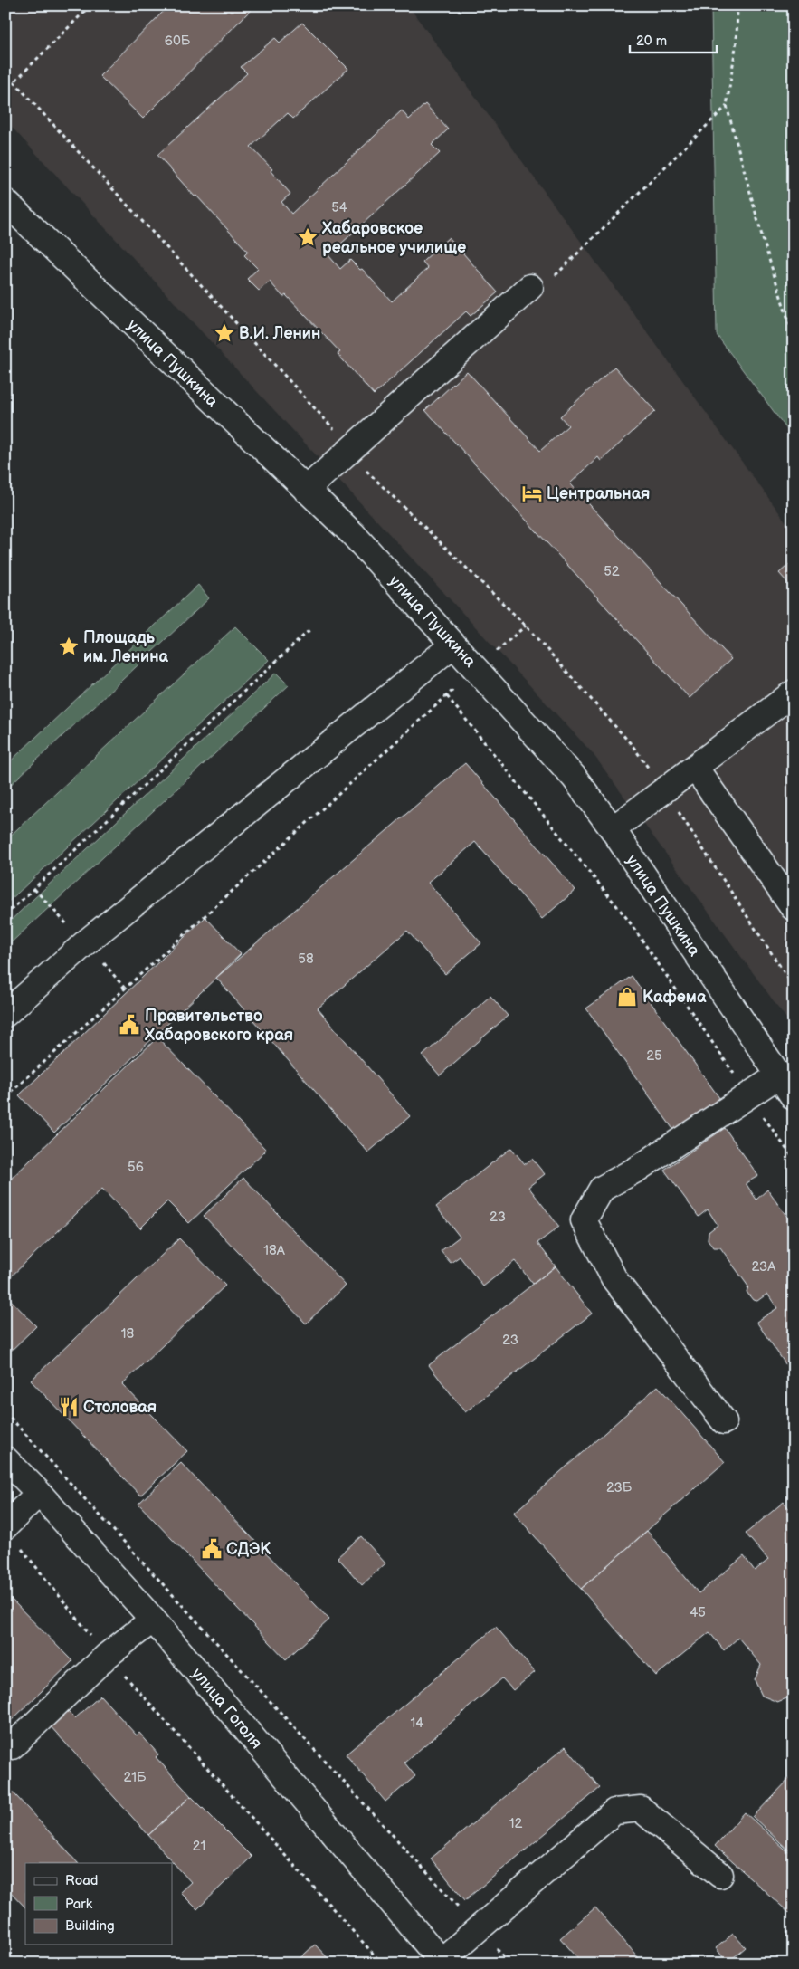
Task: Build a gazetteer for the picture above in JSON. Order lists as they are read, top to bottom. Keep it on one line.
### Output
{"streets":{"street":["улица Пушкина","улица Гоголя"]},"places":{"place":["Хабаровское реальное училище","В.И. Ленин","Площадь им. Ленина"],"hotel":["Центральная"],"shop":["Кафема"],"public building":["Правительство Хабаровского края","СДЭК"],"restaurant":["Столовая"]},"house_numbers":["60Б","54","52","58","25","56","23","18А","23А","18","23","23Б","45","14","21Б","12","21"],"legend":["Road","Park","Building"],"scale_bar":"20 m"}
